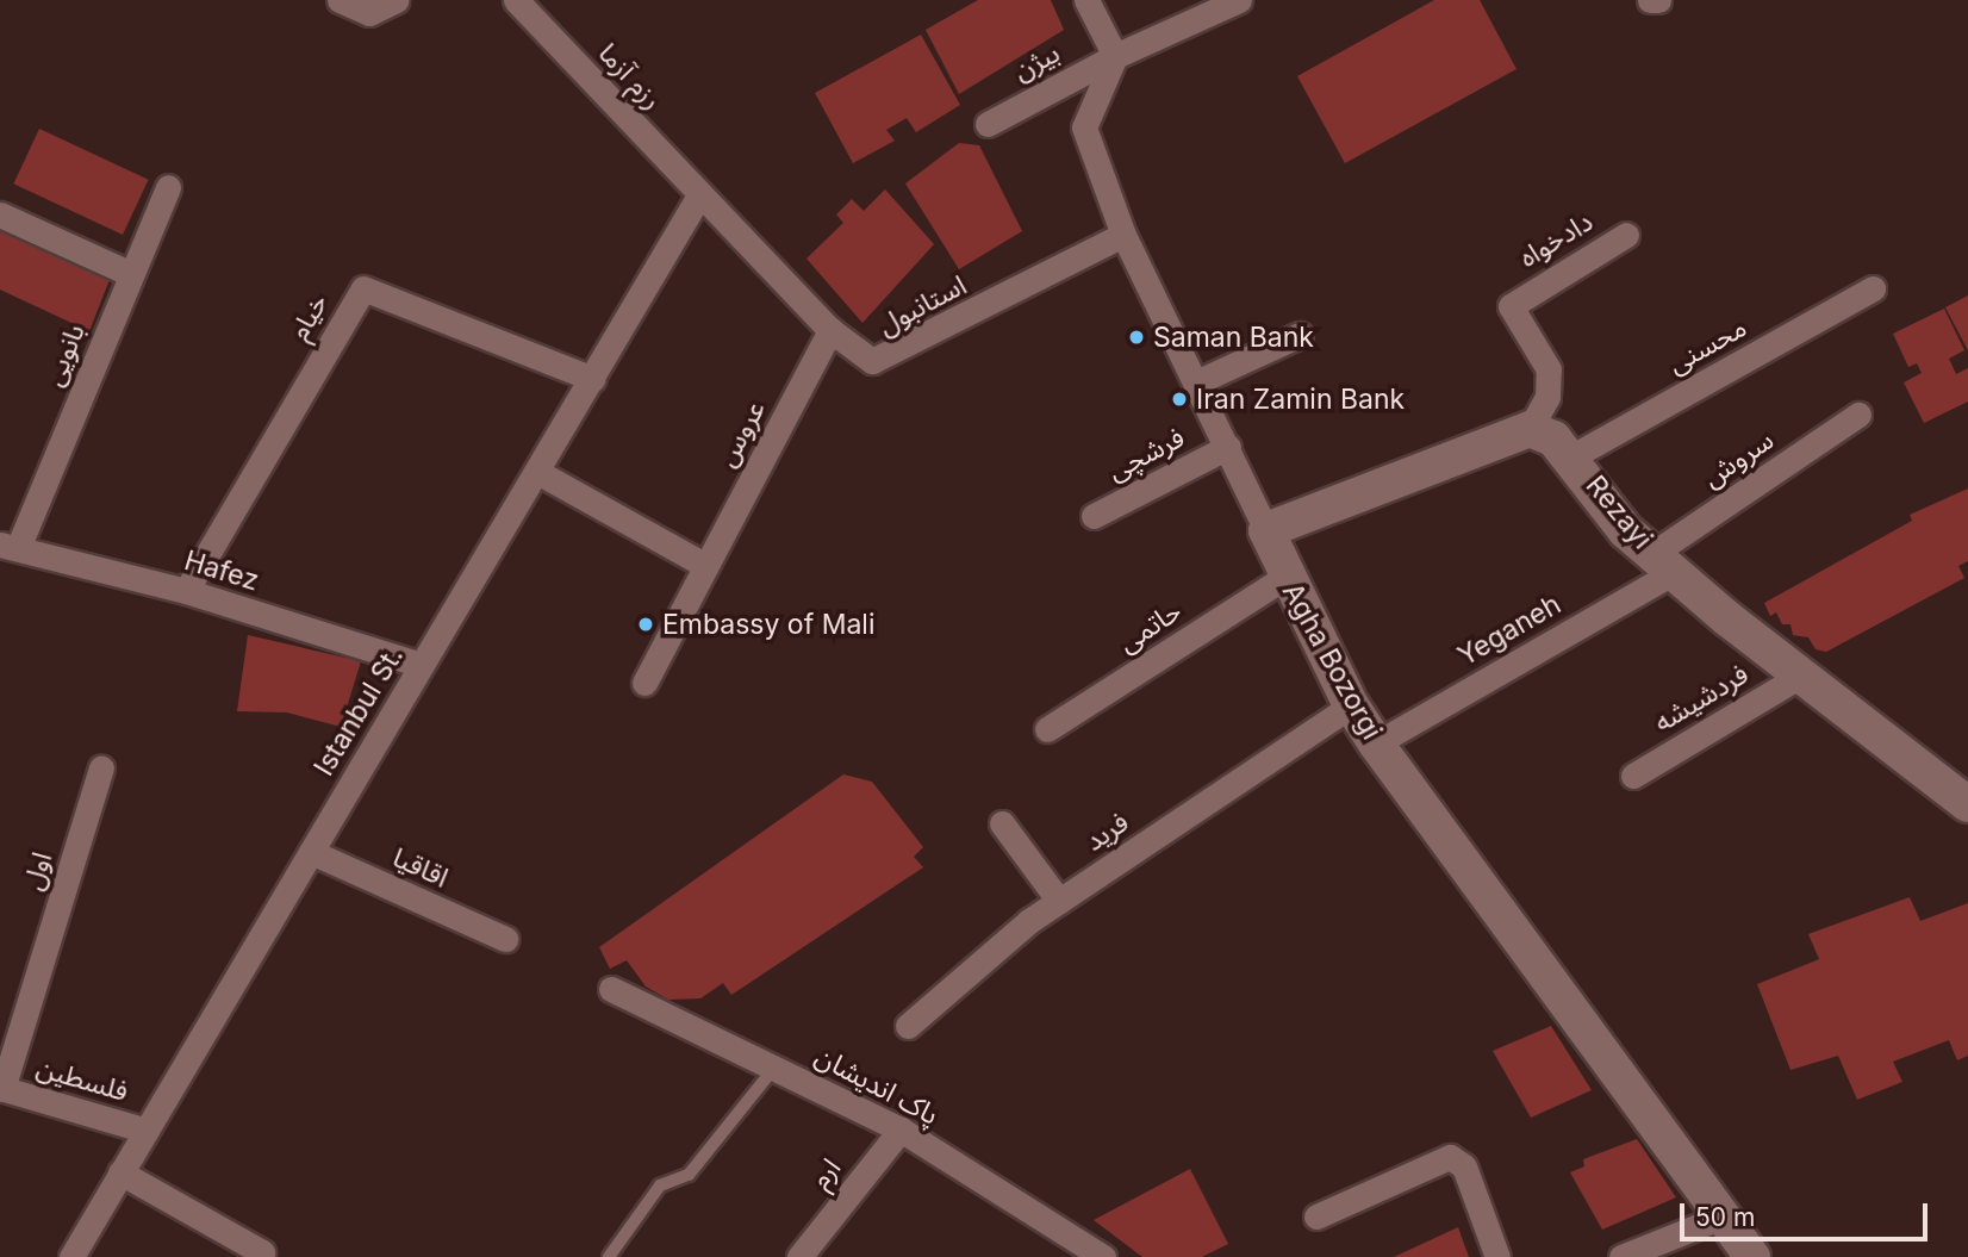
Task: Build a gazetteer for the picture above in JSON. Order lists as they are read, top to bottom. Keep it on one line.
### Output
{"streets":{"street":["بیژن","رزم آزما","دادخواه","استانبول","خیام","محسنی","بانویی","عروس","فرشچی","سروش","Rezayi","Hafez","حاتمی","Yeganeh","Agha Bozorgi","فردشیشه","Istanbul St.","فرید","اقاقیا","اول","فلسطین","پاک اندیشان","ارم"]},"crossings":[["بیژن","Agha Bozorgi"],["رزم آزما","استانبول"],["رزم آزما","Istanbul St."],["دادخواه","Rezayi"],["استانبول","عروس"],["استانبول","Agha Bozorgi"],["استانبول","Istanbul St."],["خیام","Hafez"],["خیام","Istanbul St."],["محسنی","Rezayi"],["بانویی","Hafez"],["فرشچی","Agha Bozorgi"],["سروش","Rezayi"],["سروش","Yeganeh"],["Rezayi","Yeganeh"],["Rezayi","فردشیشه"],["Hafez","Istanbul St."],["حاتمی","Agha Bozorgi"],["Yeganeh","Agha Bozorgi"],["Agha Bozorgi","فرید"],["Istanbul St.","اقاقیا"],["Istanbul St.","فلسطین"],["اول","فلسطین"],["پاک اندیشان","ارم"]],"places":["Saman Bank","Iran Zamin Bank","Embassy of Mali"],"scale_bar":"50 m"}
